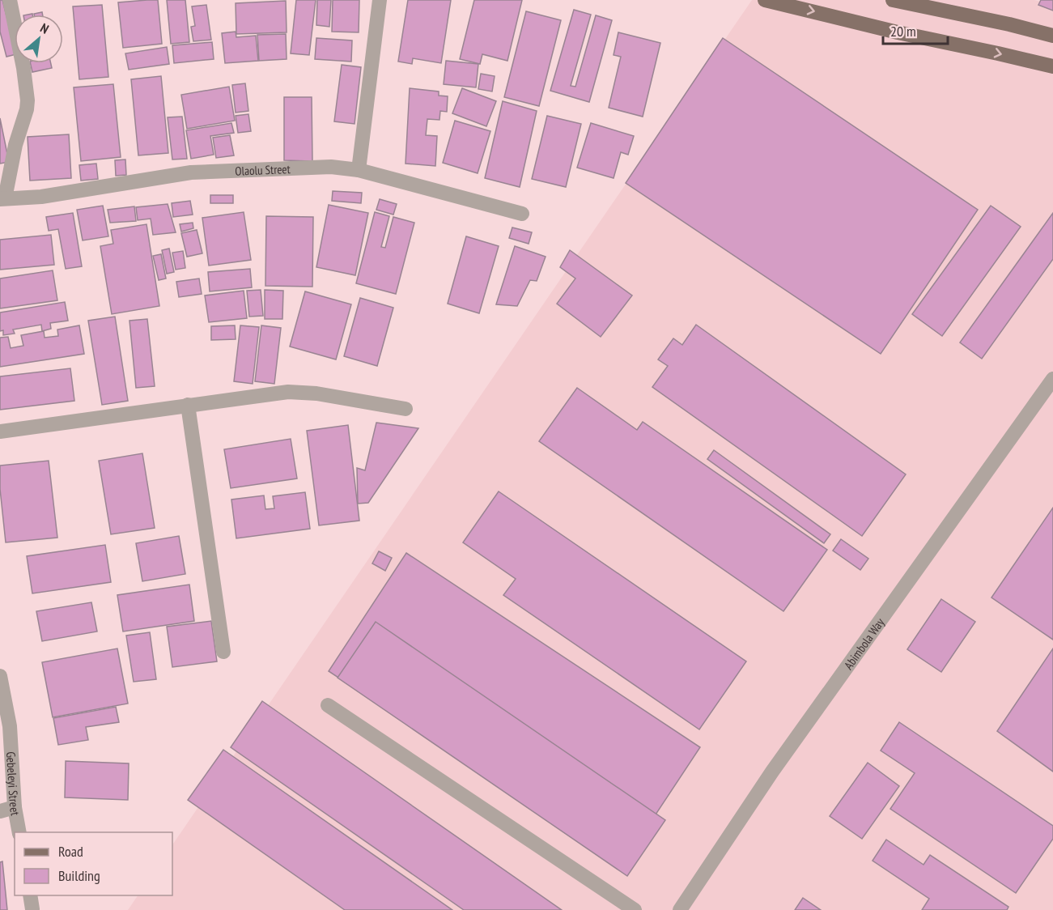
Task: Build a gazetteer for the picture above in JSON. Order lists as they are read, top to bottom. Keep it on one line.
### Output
{"streets":{"street":["Olaolu Street","Abimbola Way","Gebeleyi Street"]},"legend":["Road","Building"],"scale_bar":"20 m","north":"top right"}
